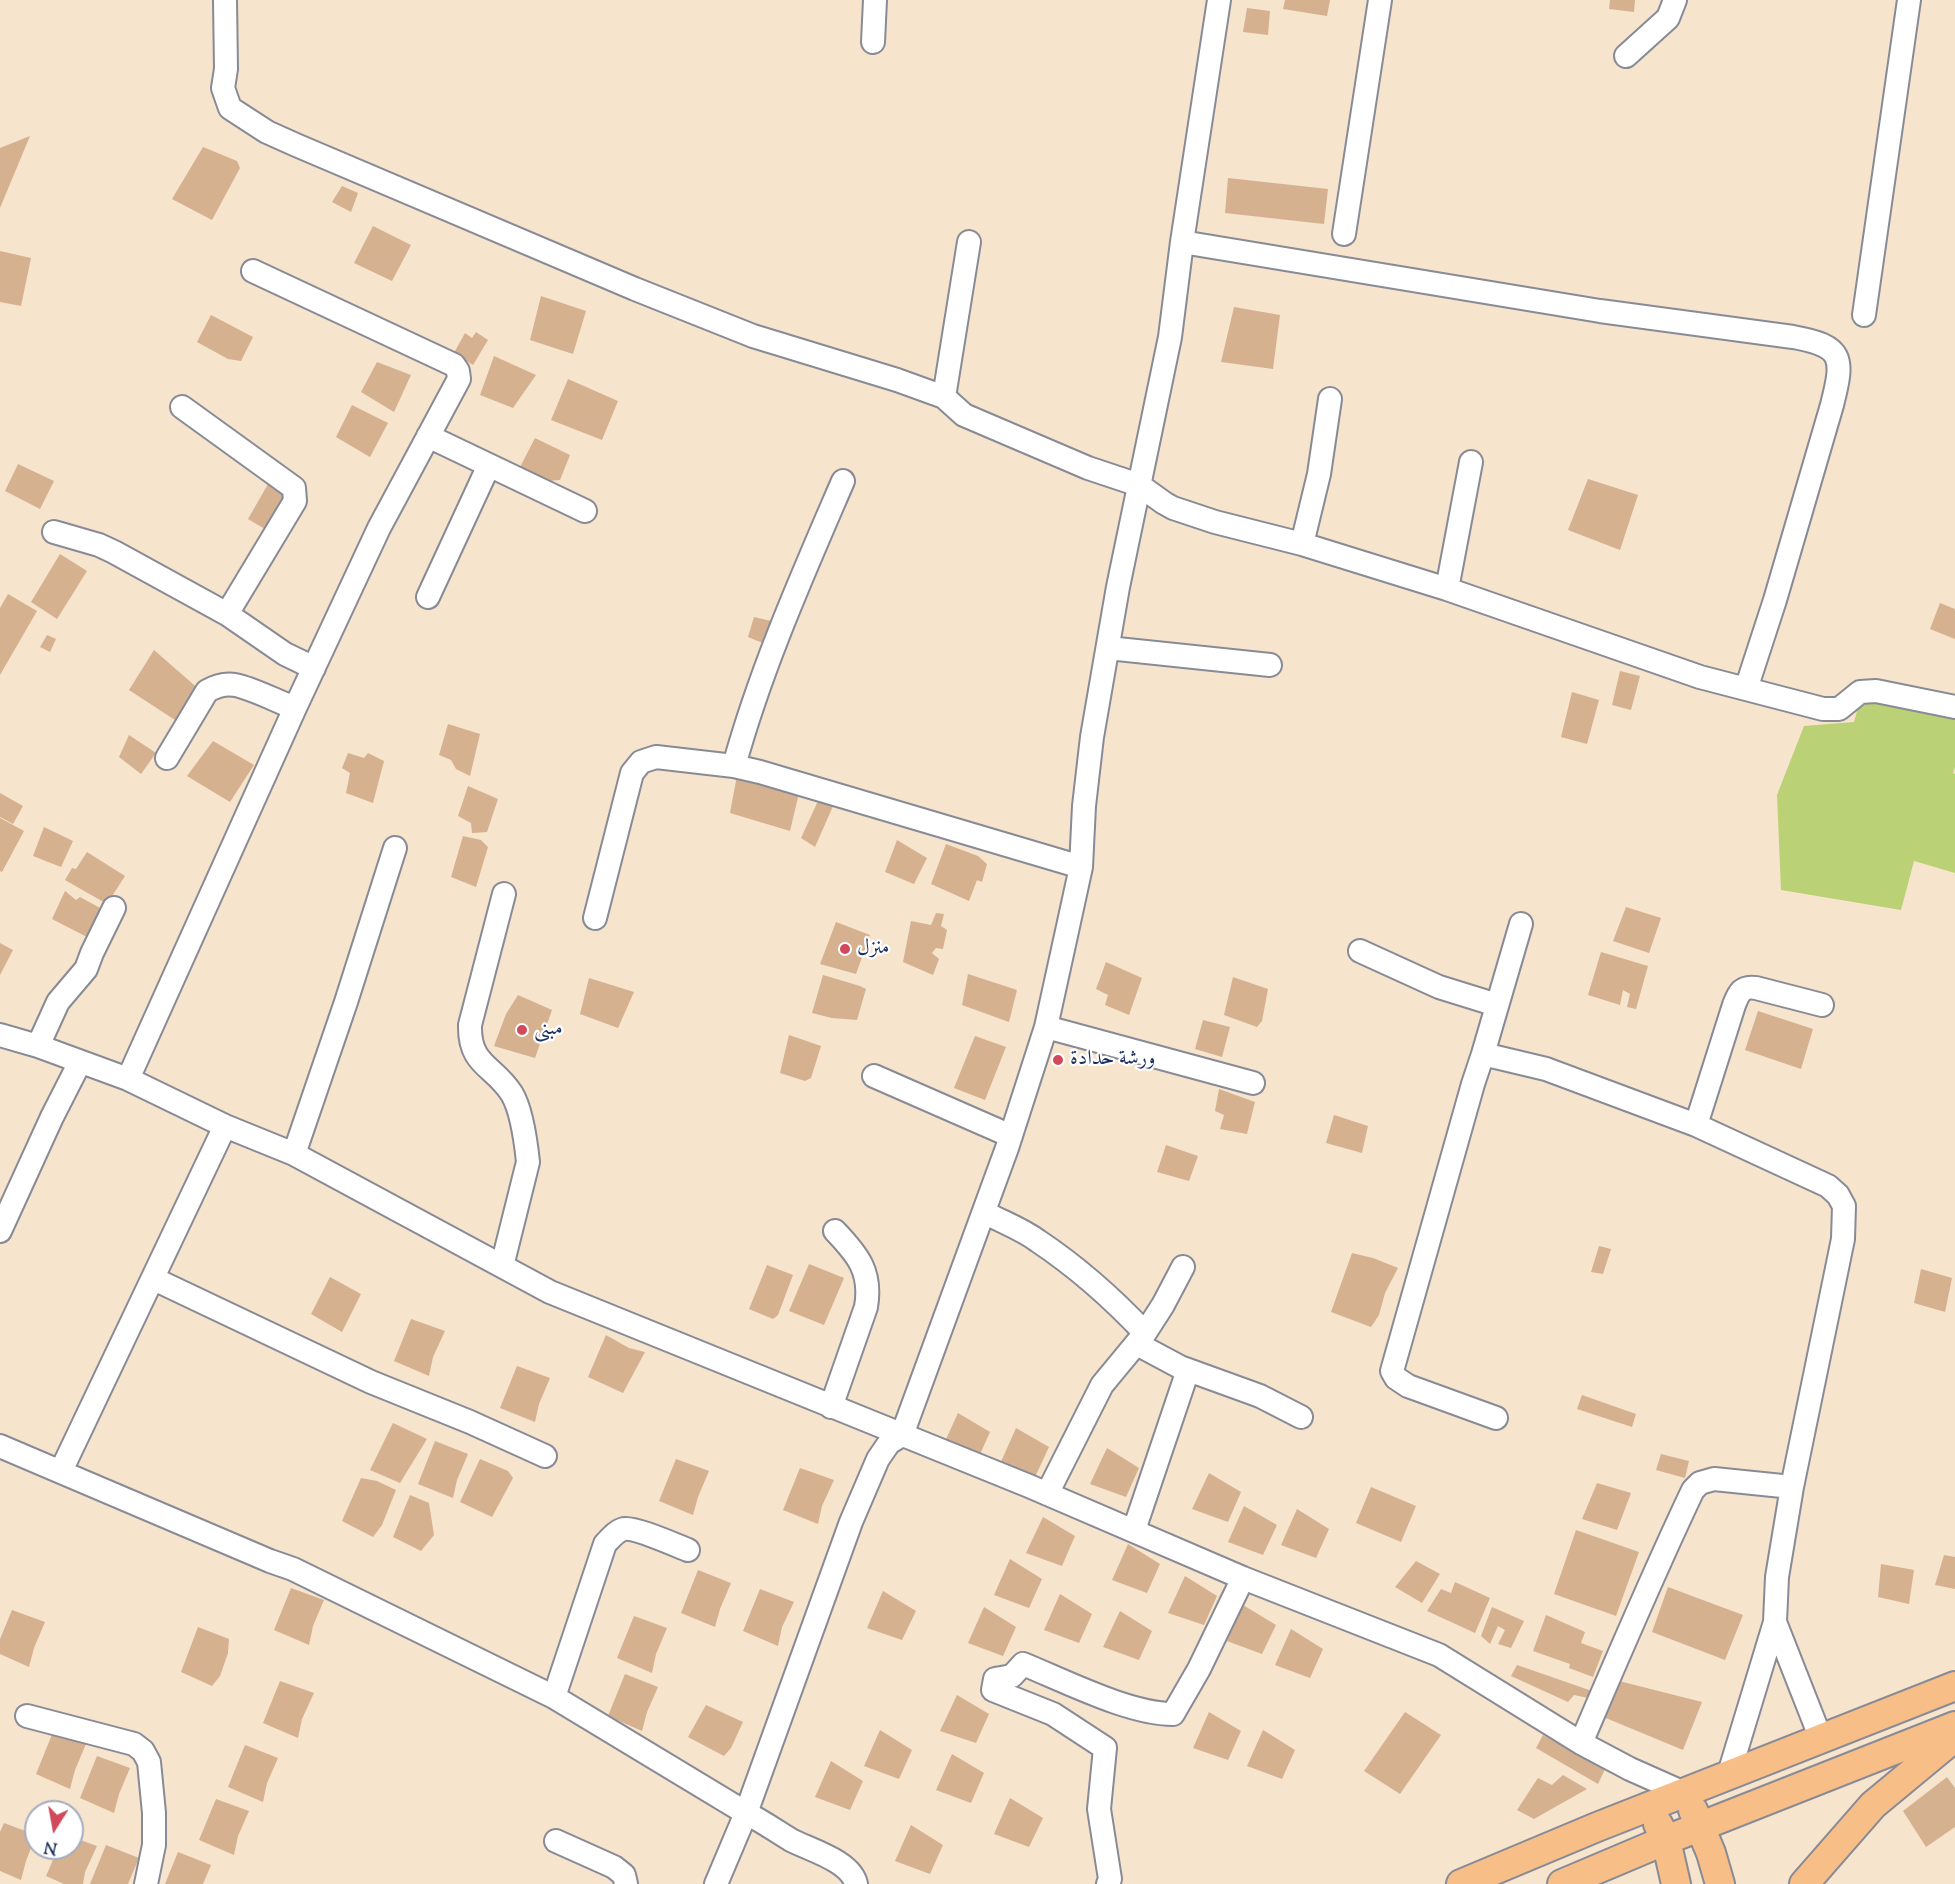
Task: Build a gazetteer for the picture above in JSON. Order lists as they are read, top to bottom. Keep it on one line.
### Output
{"places":["منزل","مبنى","ورشة حدادة"],"north":"bottom"}
